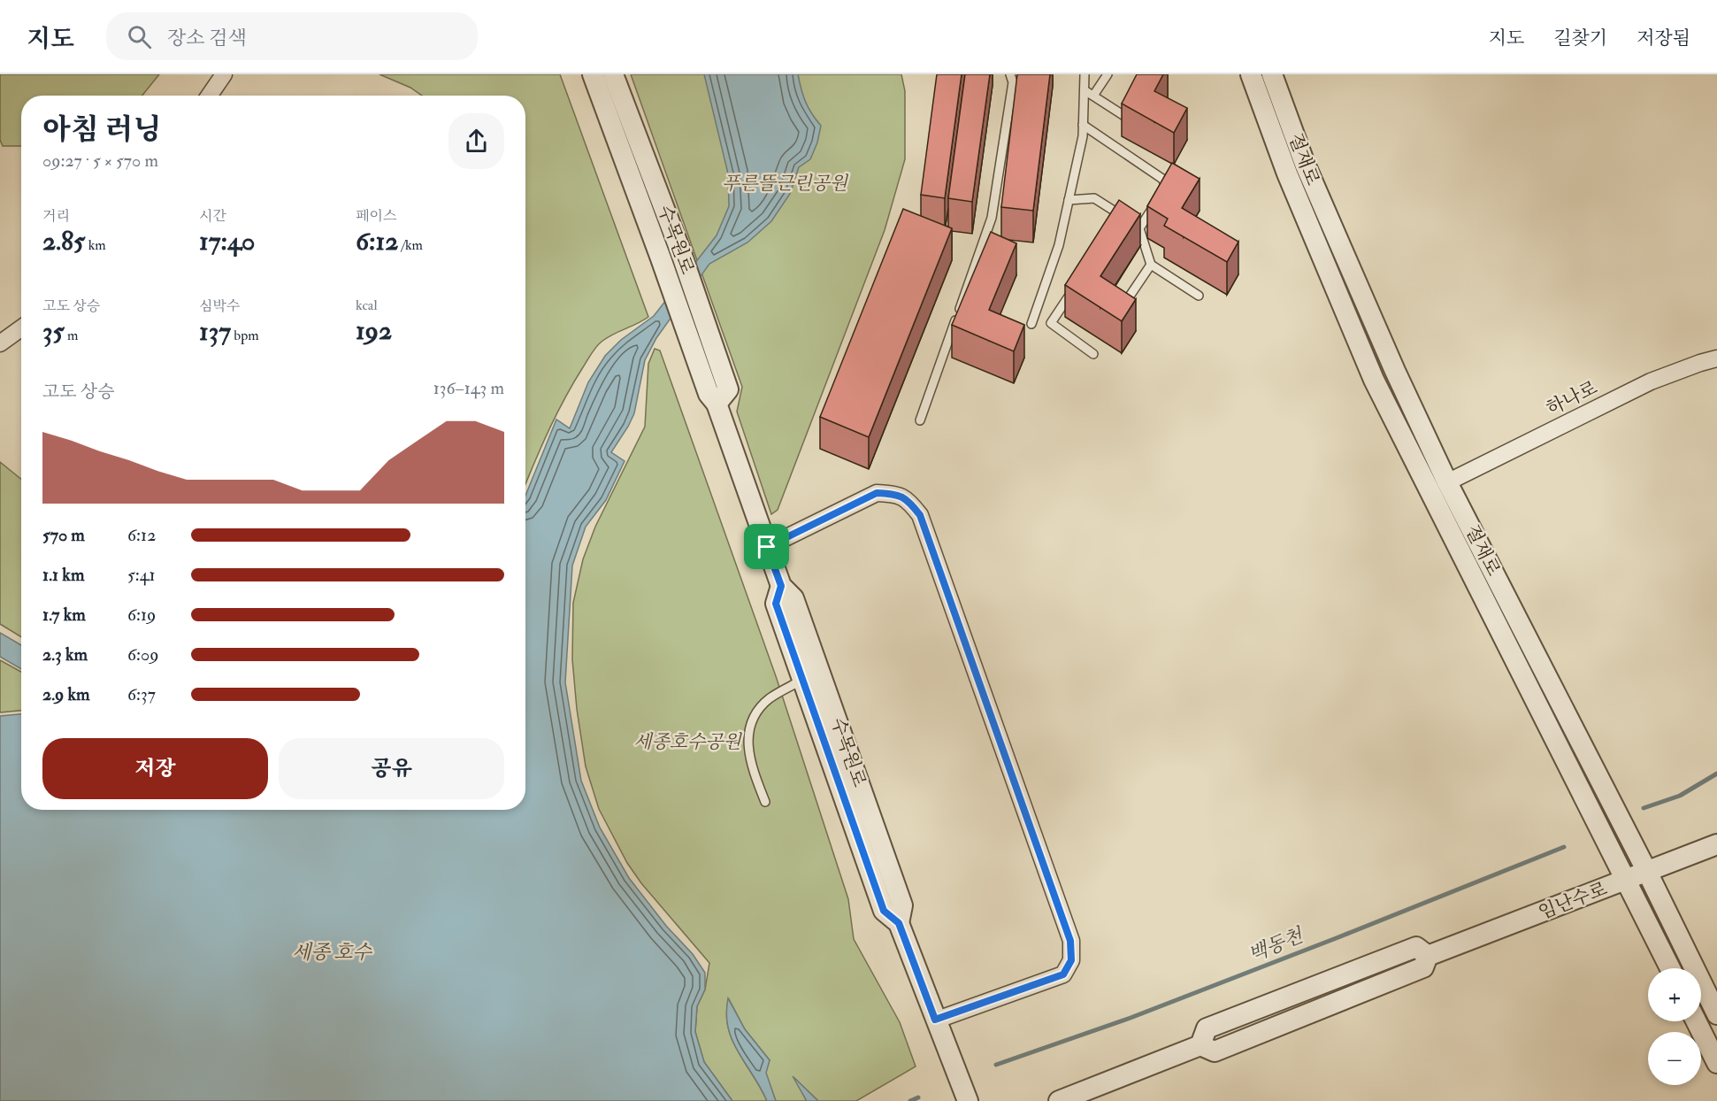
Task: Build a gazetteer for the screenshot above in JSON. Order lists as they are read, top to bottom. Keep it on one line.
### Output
{"streets":{"street":["절재로","수목원로","하나로","임난수로"]},"crossings":[["절재로","하나로"],["절재로","임난수로"]],"water":["백동천","세종 호수"],"parks":["푸른뜰근린공원","세종호수공원"],"page":{"header":"지도","search":"장소 검색","nav":["지도","길찾기","저장됨"],"heading":["아침 러닝","09:27 · 5 × 570 m"],"stats":[["거리","2.85 km"],["시간","17:40"],["페이스","6:12 /km"],["고도 상승","35 m"],["심박수","137 bpm"],["kcal","192"]],"chart":["고도 상승","136–143 m"],"list":[{"name":"570 m","note":"6:12"},{"name":"1.1 km","note":"5:41"},{"name":"1.7 km","note":"6:19"},{"name":"2.3 km","note":"6:09"},{"name":"2.9 km","note":"6:37"}],"buttons":["저장","공유"],"map_buttons":["+","−"]}}
